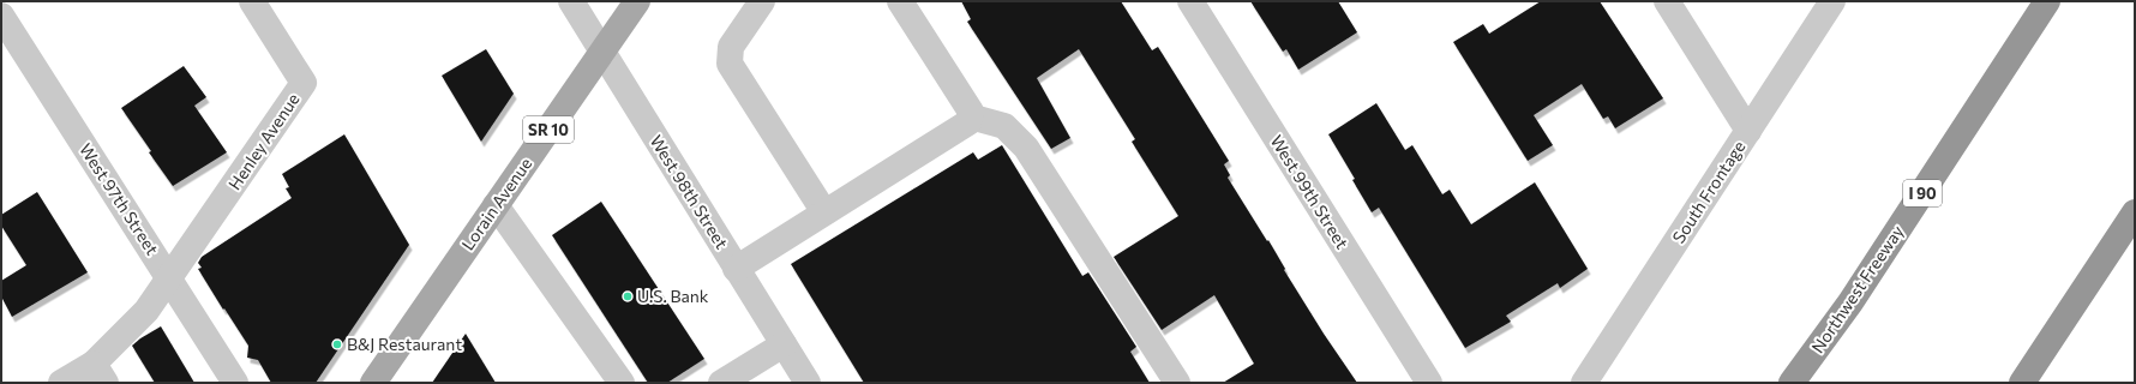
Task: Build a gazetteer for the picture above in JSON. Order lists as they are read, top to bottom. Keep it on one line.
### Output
{"streets":{"highway":["I 90","Northwest Freeway"],"main road":["SR 10","Lorain Avenue"],"street":["Henley Avenue","West 98th Street","West 99th Street","South Frontage","West 97th Street"]},"crossings":[["Henley Avenue","West 97th Street"],["West 98th Street","Lorain Avenue"]],"places":["U.S. Bank","B&J Restaurant"]}
